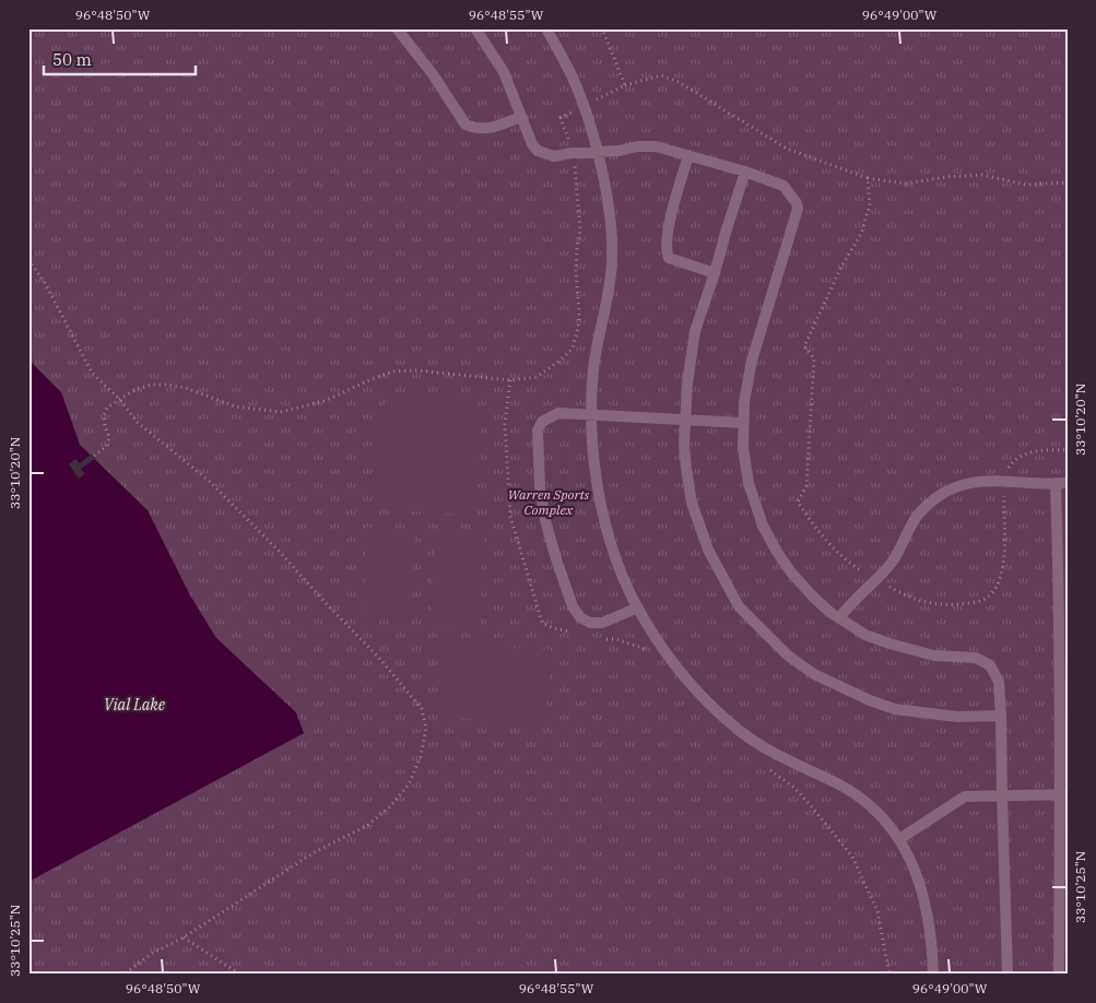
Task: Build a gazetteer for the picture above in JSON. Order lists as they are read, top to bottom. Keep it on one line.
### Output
{"water":["Vial Lake"],"parks":["Warren Sports Complex"],"scale_bar":"50 m","coordinates":["96°48'50\"W","96°48'55\"W","96°49'00\"W","33°10'20\"N","33°10'25\"N"]}
